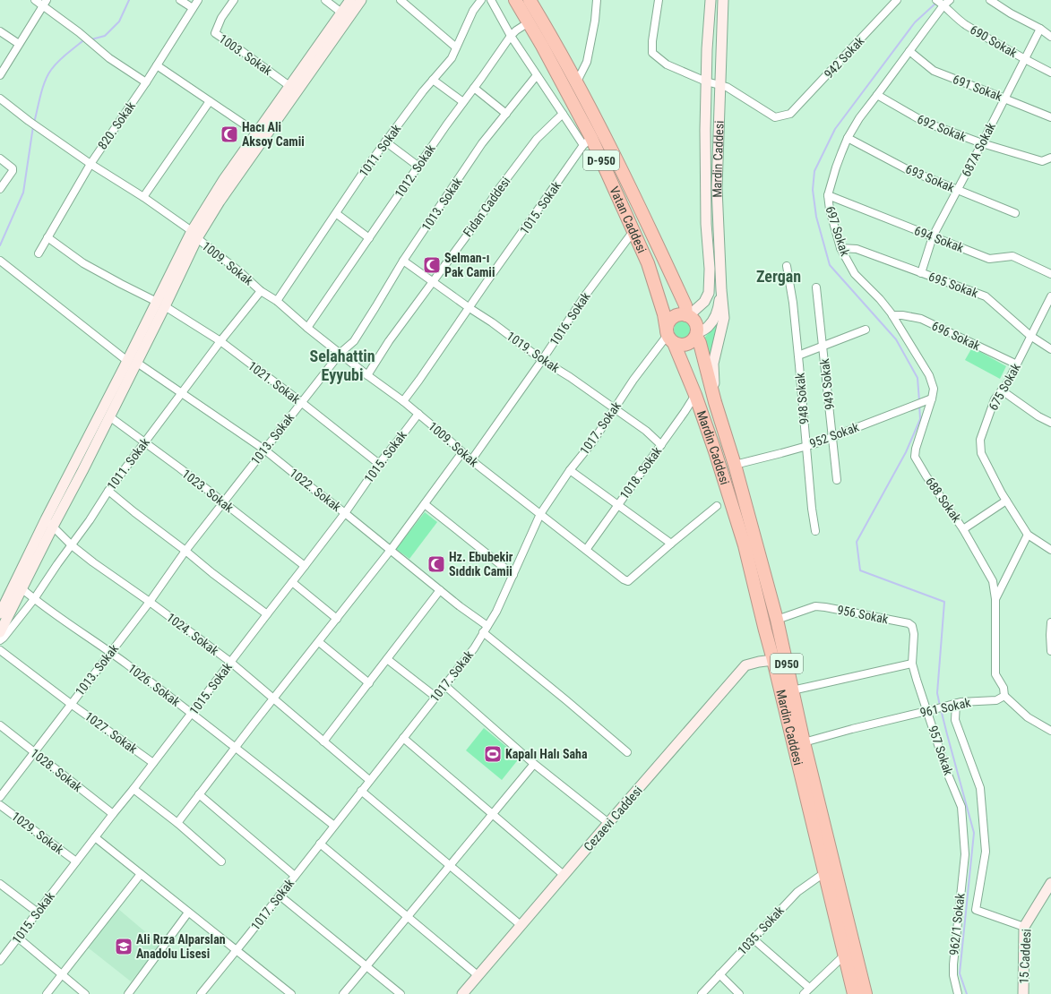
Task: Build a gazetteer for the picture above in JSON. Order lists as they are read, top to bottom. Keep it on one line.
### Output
{"streets":{"highway":["Mardin Caddesi","D-950","Vatan Caddesi","D950"],"street":["690 Sokak","1003. Sokak","942 Sokak","691 Sokak","820. Sokak","692 Sokak","687A Sokak","1011. Sokak","1012. Sokak","693 Sokak","1013. Sokak","Fidan Caddesi","1015. Sokak","697 Sokak","694 Sokak","1009. Sokak","695 Sokak","1016. Sokak","696 Sokak","1019. Sokak","1021. Sokak","949 Sokak","675 Sokak","948 Sokak","1017. Sokak","952 Sokak","1018. Sokak","1022. Sokak","1023. Sokak","688 Sokak","956 Sokak","1024. Sokak","1026. Sokak","961 Sokak","1027. Sokak","957 Sokak","1028. Sokak","Cezaevi Caddesi","1029. Sokak","962/1 Sokak","1035. Sokak","15 Caddesi"]},"crossings":[["690 Sokak","687A Sokak"],["690 Sokak","697 Sokak"],["942 Sokak","Mardin Caddesi"],["691 Sokak","687A Sokak"],["691 Sokak","697 Sokak"],["820. Sokak","1009. Sokak"],["820. Sokak","1021. Sokak"],["692 Sokak","687A Sokak"],["692 Sokak","697 Sokak"],["687A Sokak","693 Sokak"],["687A Sokak","694 Sokak"],["687A Sokak","695 Sokak"],["1011. Sokak","1009. Sokak"],["1011. Sokak","1021. Sokak"],["1011. Sokak","1022. Sokak"],["1011. Sokak","1023. Sokak"],["1011. Sokak","1024. Sokak"],["1011. Sokak","1026. Sokak"],["Mardin Caddesi","Vatan Caddesi"],["Mardin Caddesi","1017. Sokak"],["Mardin Caddesi","952 Sokak"],["Mardin Caddesi","1018. Sokak"],["Mardin Caddesi","956 Sokak"],["Mardin Caddesi","961 Sokak"],["Mardin Caddesi","Cezaevi Caddesi"],["Mardin Caddesi","1035. Sokak"],["1012. Sokak","Vatan Caddesi"],["1012. Sokak","1009. Sokak"],["693 Sokak","697 Sokak"],["1013. Sokak","1009. Sokak"],["1013. Sokak","1019. Sokak"],["1013. Sokak","1021. Sokak"],["1013. Sokak","1022. Sokak"],["1013. Sokak","1023. Sokak"],["1013. Sokak","1024. Sokak"],["1013. Sokak","1026. Sokak"],["1013. Sokak","1027. Sokak"],["1013. Sokak","1028. Sokak"],["Fidan Caddesi","1009. Sokak"],["Fidan Caddesi","1019. Sokak"],["1015. Sokak","Vatan Caddesi"],["1015. Sokak","1009. Sokak"],["1015. Sokak","1019. Sokak"],["1015. Sokak","1021. Sokak"],["1015. Sokak","1022. Sokak"],["1015. Sokak","1023. Sokak"],["1015. Sokak","1024. Sokak"],["1015. Sokak","1026. Sokak"],["1015. Sokak","1027. Sokak"],["1015. Sokak","1028. Sokak"],["1015. Sokak","1029. Sokak"],["Vatan Caddesi","1016. Sokak"],["Vatan Caddesi","1017. Sokak"],["697 Sokak","694 Sokak"],["697 Sokak","695 Sokak"],["697 Sokak","696 Sokak"],["697 Sokak","952 Sokak"],["697 Sokak","688 Sokak"],["1009. Sokak","1016. Sokak"],["1009. Sokak","1017. Sokak"],["1009. Sokak","1018. Sokak"],["695 Sokak","675 Sokak"],["1016. Sokak","1019. Sokak"],["696 Sokak","675 Sokak"],["1019. Sokak","1017. Sokak"],["1019. Sokak","1018. Sokak"],["949 Sokak","952 Sokak"],["948 Sokak","952 Sokak"],["1017. Sokak","1022. Sokak"],["1017. Sokak","1024. Sokak"],["1017. Sokak","1026. Sokak"],["952 Sokak","688 Sokak"],["956 Sokak","957 Sokak"],["961 Sokak","957 Sokak"],["957 Sokak","962/1 Sokak"]],"districts":["Zergan","Selahattin Eyyubi"],"places":{"mosque":["Hacı Ali Aksoy Camii","Selman-ı Pak Camii","Hz. Ebubekir Sıddık Camii"],"sports":["Kapalı Halı Saha"],"school or university":["Ali Rıza Alparslan Anadolu Lisesi"]}}
